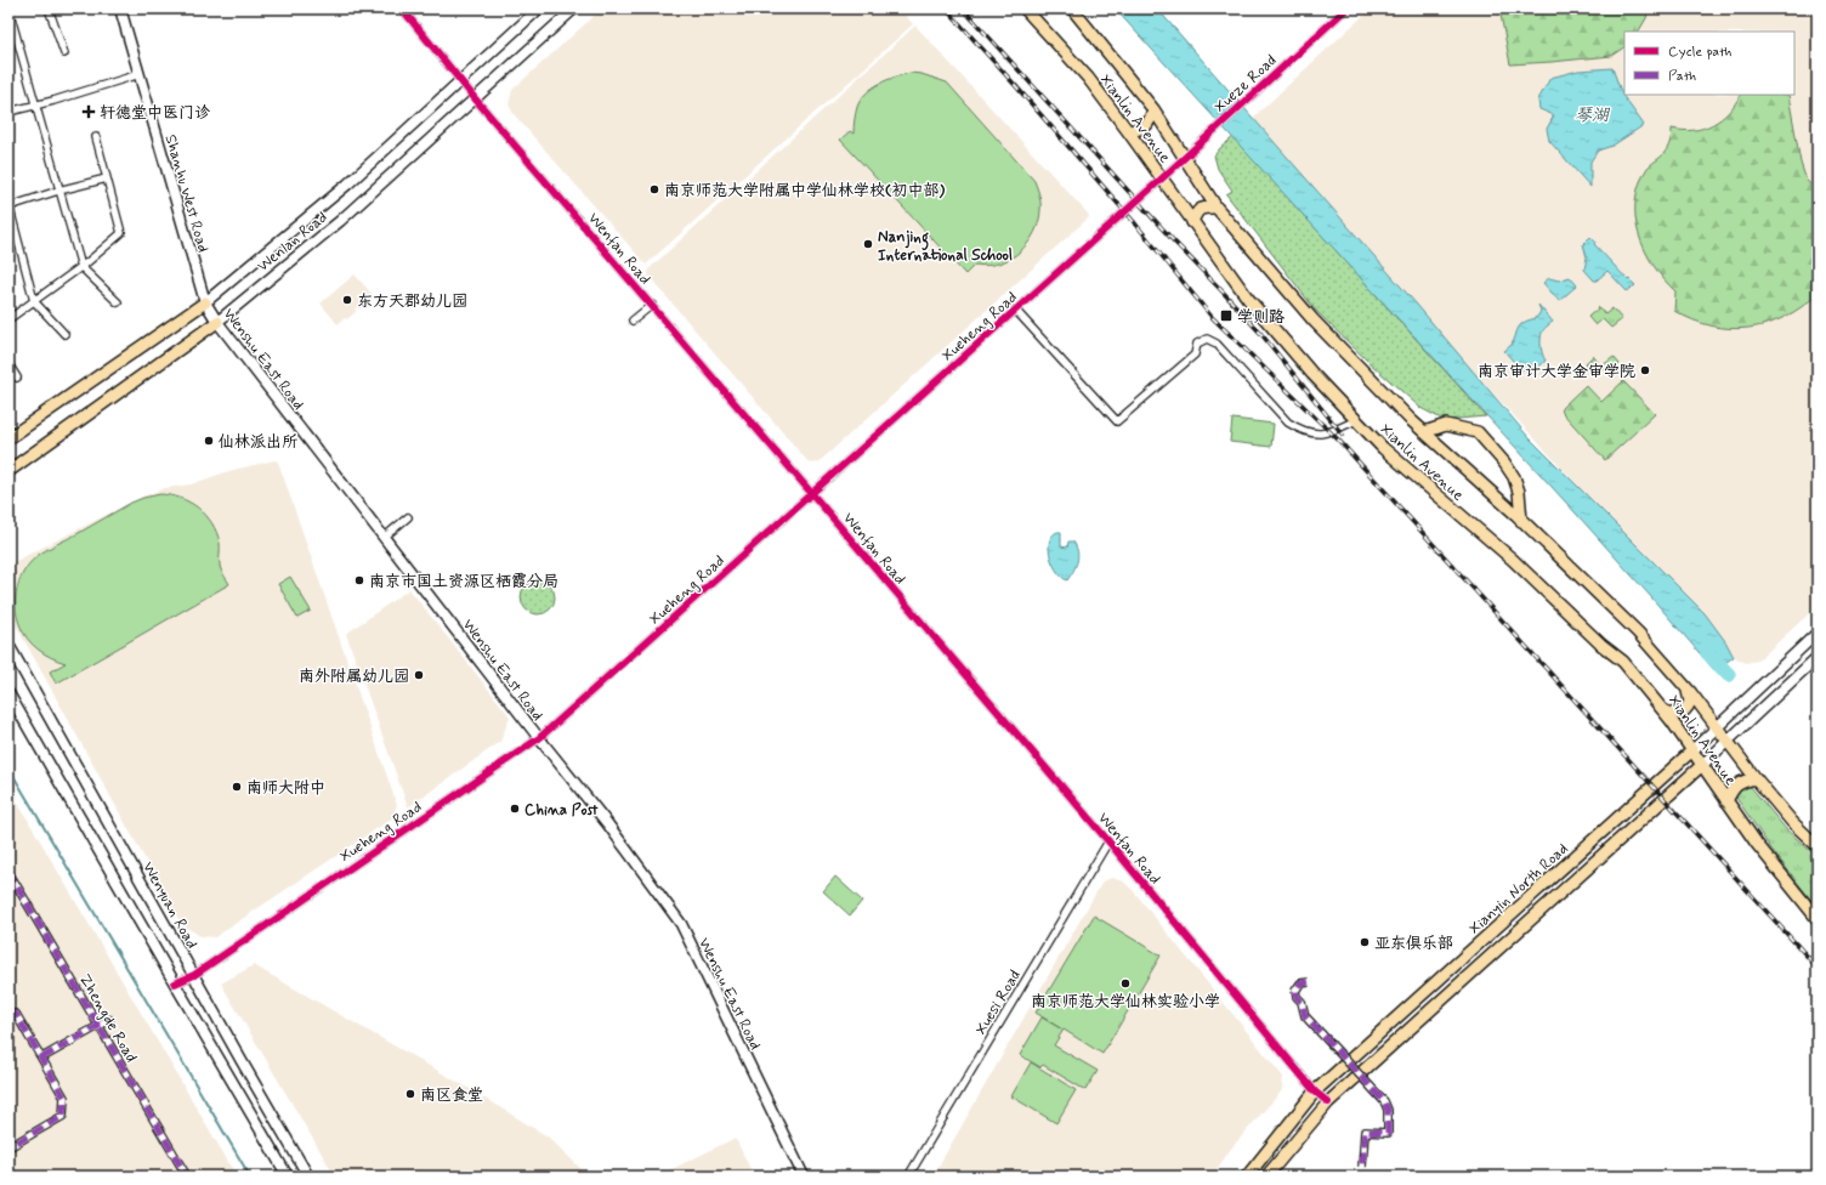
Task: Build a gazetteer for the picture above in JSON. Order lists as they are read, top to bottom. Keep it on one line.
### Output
{"streets":{"main road":["Xianlin Avenue","Shanhu West Road","Wenlan Road","Wenshu East Road","Xianyin North Road","Wenyuan Road"],"street":["Xueze Road","Wenfan Road","Xueheng Road","Xuesi Road","Zhengde Road"]},"crossings":[["Xueze Road","Xianlin Avenue"],["Xueze Road","Xueheng Road"],["Xianlin Avenue","Xueheng Road"],["Xianlin Avenue","Xianyin North Road"],["Shanhu West Road","Wenlan Road"],["Shanhu West Road","Wenshu East Road"],["Wenlan Road","Wenfan Road"],["Wenlan Road","Wenshu East Road"],["Wenfan Road","Xueheng Road"],["Wenfan Road","Xianyin North Road"],["Wenfan Road","Xuesi Road"],["Xueheng Road","Wenshu East Road"],["Xueheng Road","Wenyuan Road"]],"water":["琴湖"],"places":{"health":["轩德堂中医门诊"],"other":["南京师范大学附属中学仙林学校(初中部)","Nanjing International School","东方天郡幼儿园","南京审计大学金审学院","仙林派出所","南京市国土资源区栖霞分局","南外附属幼儿园","南师大附中","China Post","亚东俱乐部","南京师范大学仙林实验小学","南区食堂"],"transit":["学则路"]},"legend":["Cycle path","Path"]}
